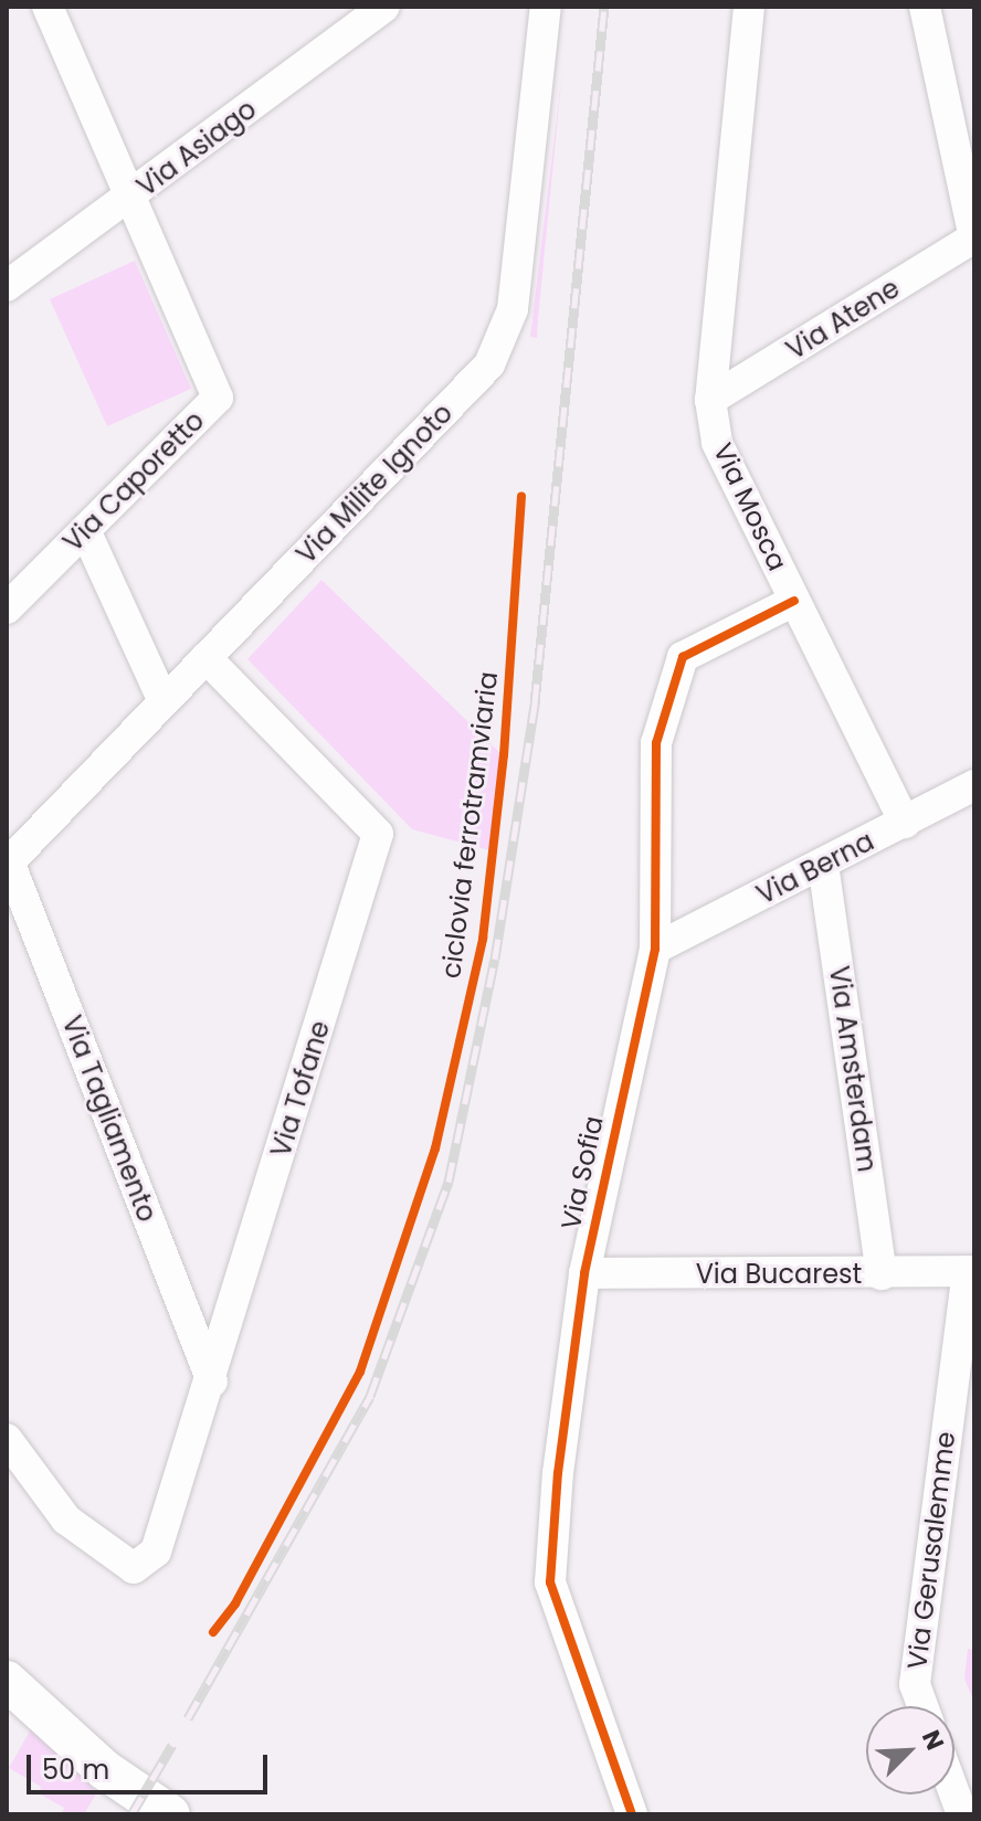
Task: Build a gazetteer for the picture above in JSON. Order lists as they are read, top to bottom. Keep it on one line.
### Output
{"streets":{"street":["Via Asiago","Via Atene","Via Caporetto","Via Milite Ignoto","Via Mosca","Via Berna","Via Amsterdam","Via Tofane","Via Tagliamento","Via Sofia","Via Bucarest","Via Gerusalemme"],"cycle path":["ciclovia ferrotramviaria"]},"crossings":[["Via Asiago","Via Caporetto"],["Via Atene","Via Mosca"],["Via Milite Ignoto","Via Tofane"],["Via Milite Ignoto","Via Tagliamento"],["Via Mosca","Via Berna"],["Via Mosca","Via Sofia"],["Via Berna","Via Amsterdam"],["Via Berna","Via Sofia"],["Via Amsterdam","Via Bucarest"],["Via Tofane","Via Tagliamento"],["Via Sofia","Via Bucarest"],["Via Bucarest","Via Gerusalemme"]],"scale_bar":"50 m","north":"top right"}
